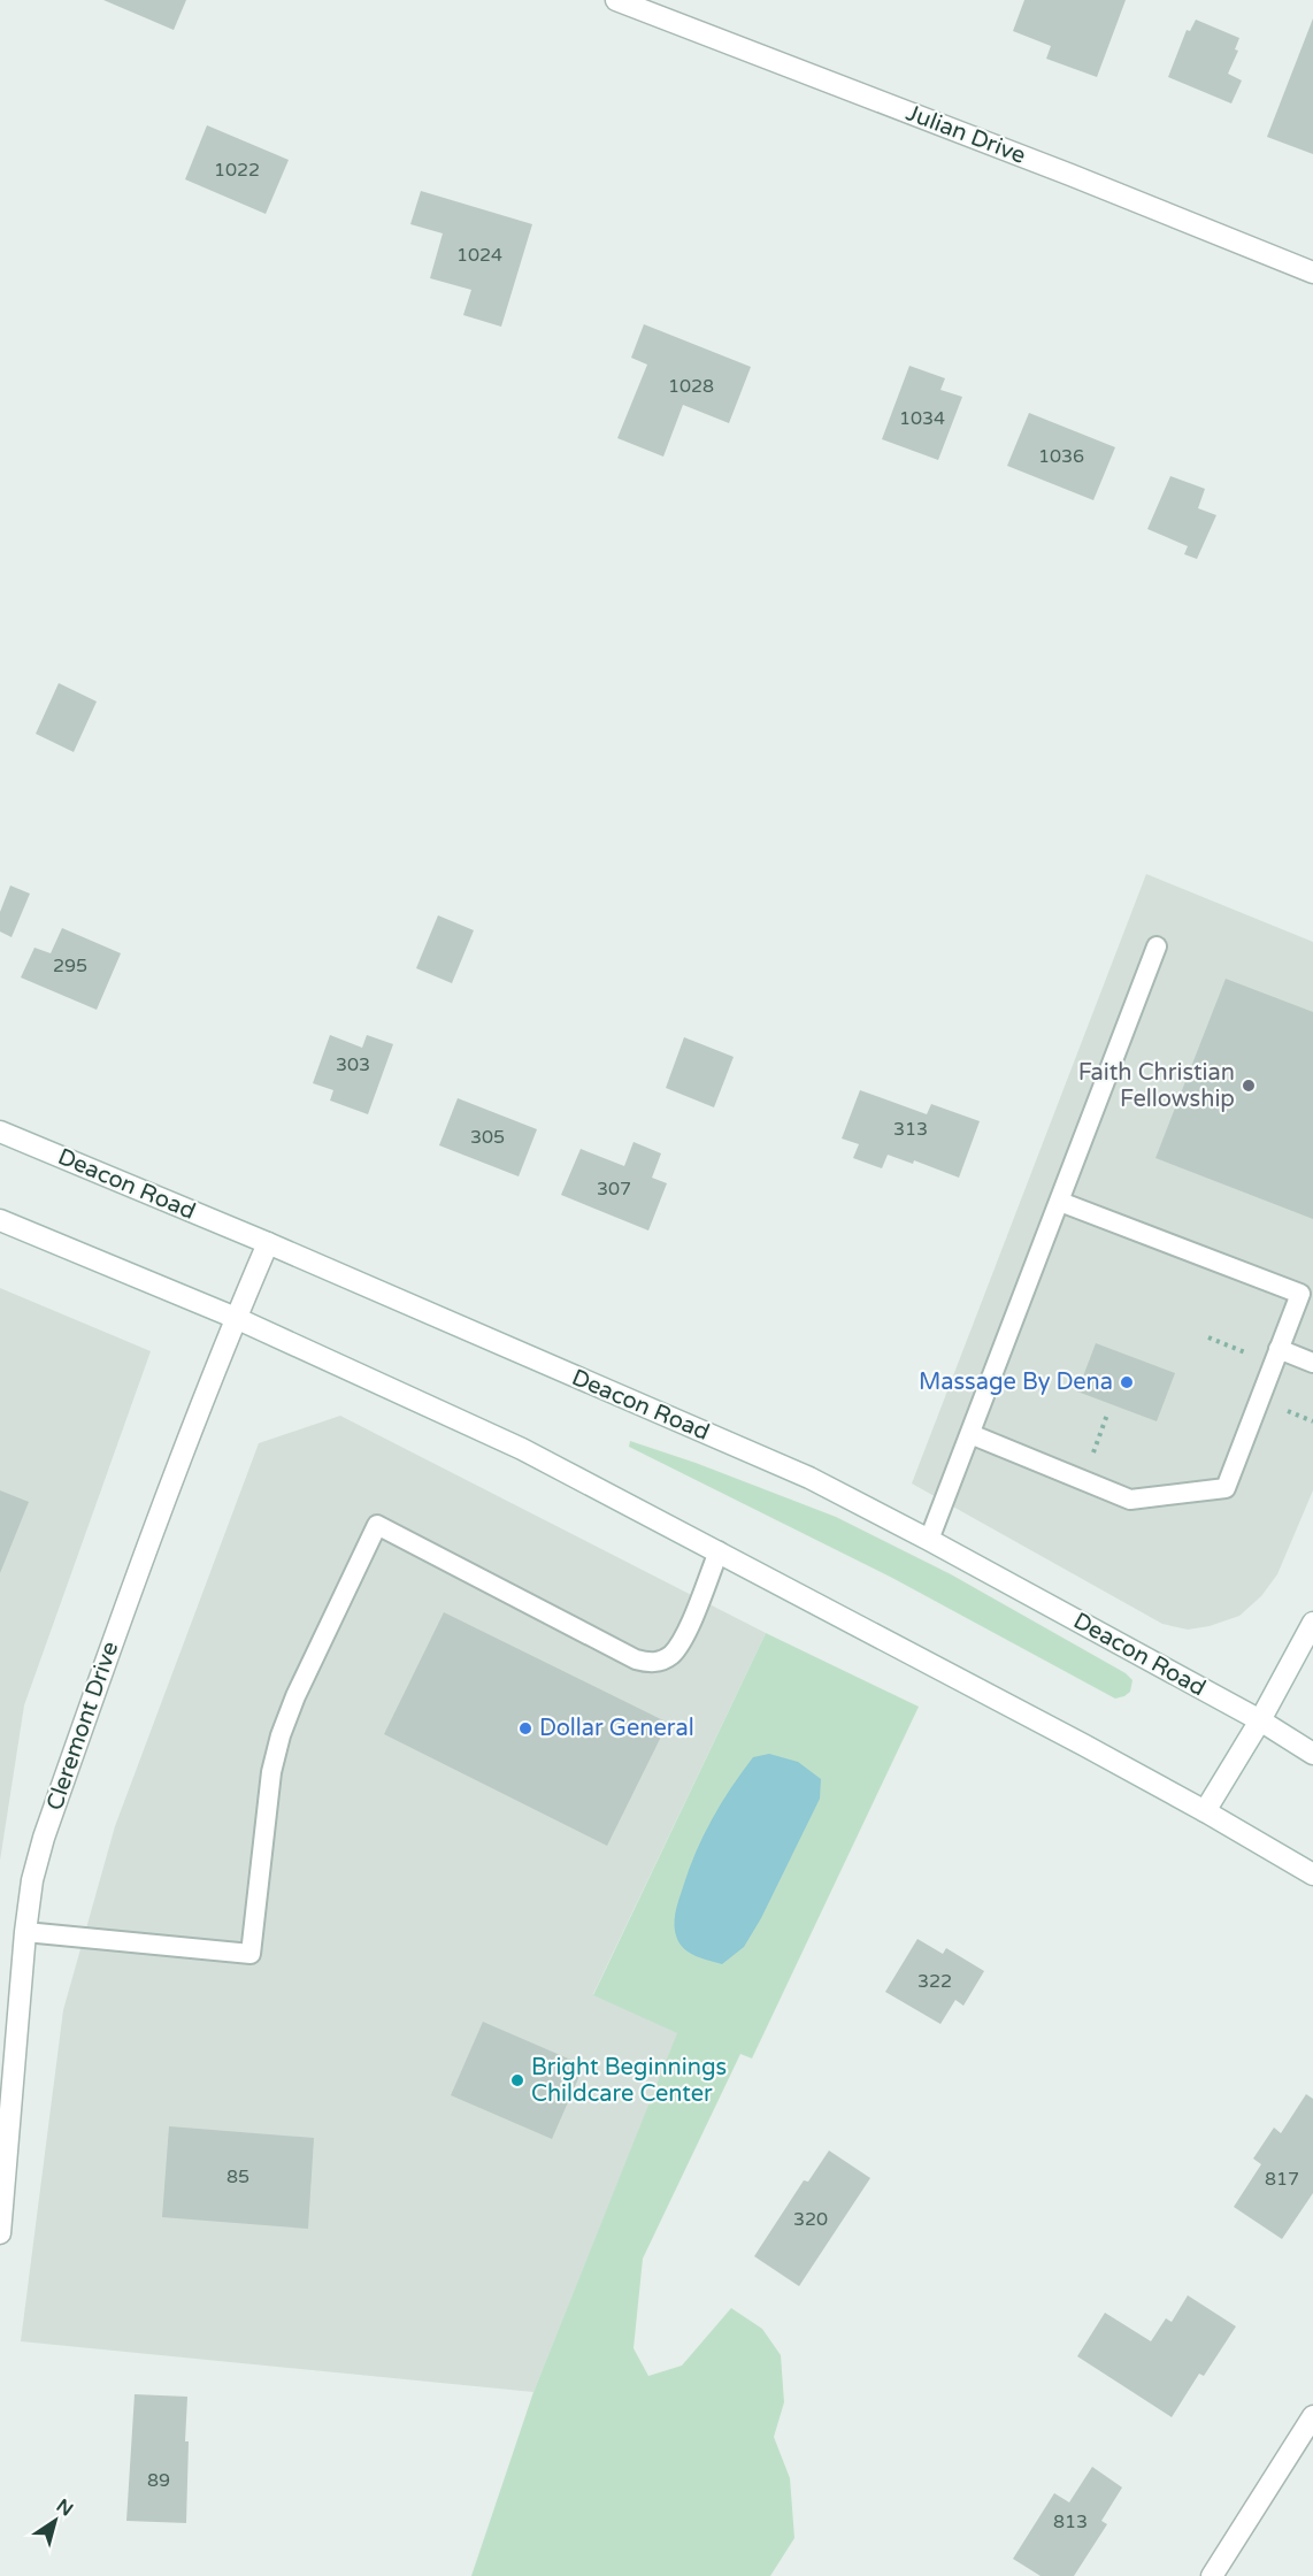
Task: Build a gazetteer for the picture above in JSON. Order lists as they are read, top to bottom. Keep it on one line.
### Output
{"streets":{"main road":["Julian Drive","Deacon Road","Cleremont Drive"]},"crossings":[["Deacon Road","Cleremont Drive"]],"places":["Faith Christian Fellowship","Massage By Dena","Dollar General","Bright Beginnings Childcare Center"],"house_numbers":["1022","1024","1028","1034","1036","295","303","313","305","307","322","85","817","320","89","813"],"north":"top right"}
